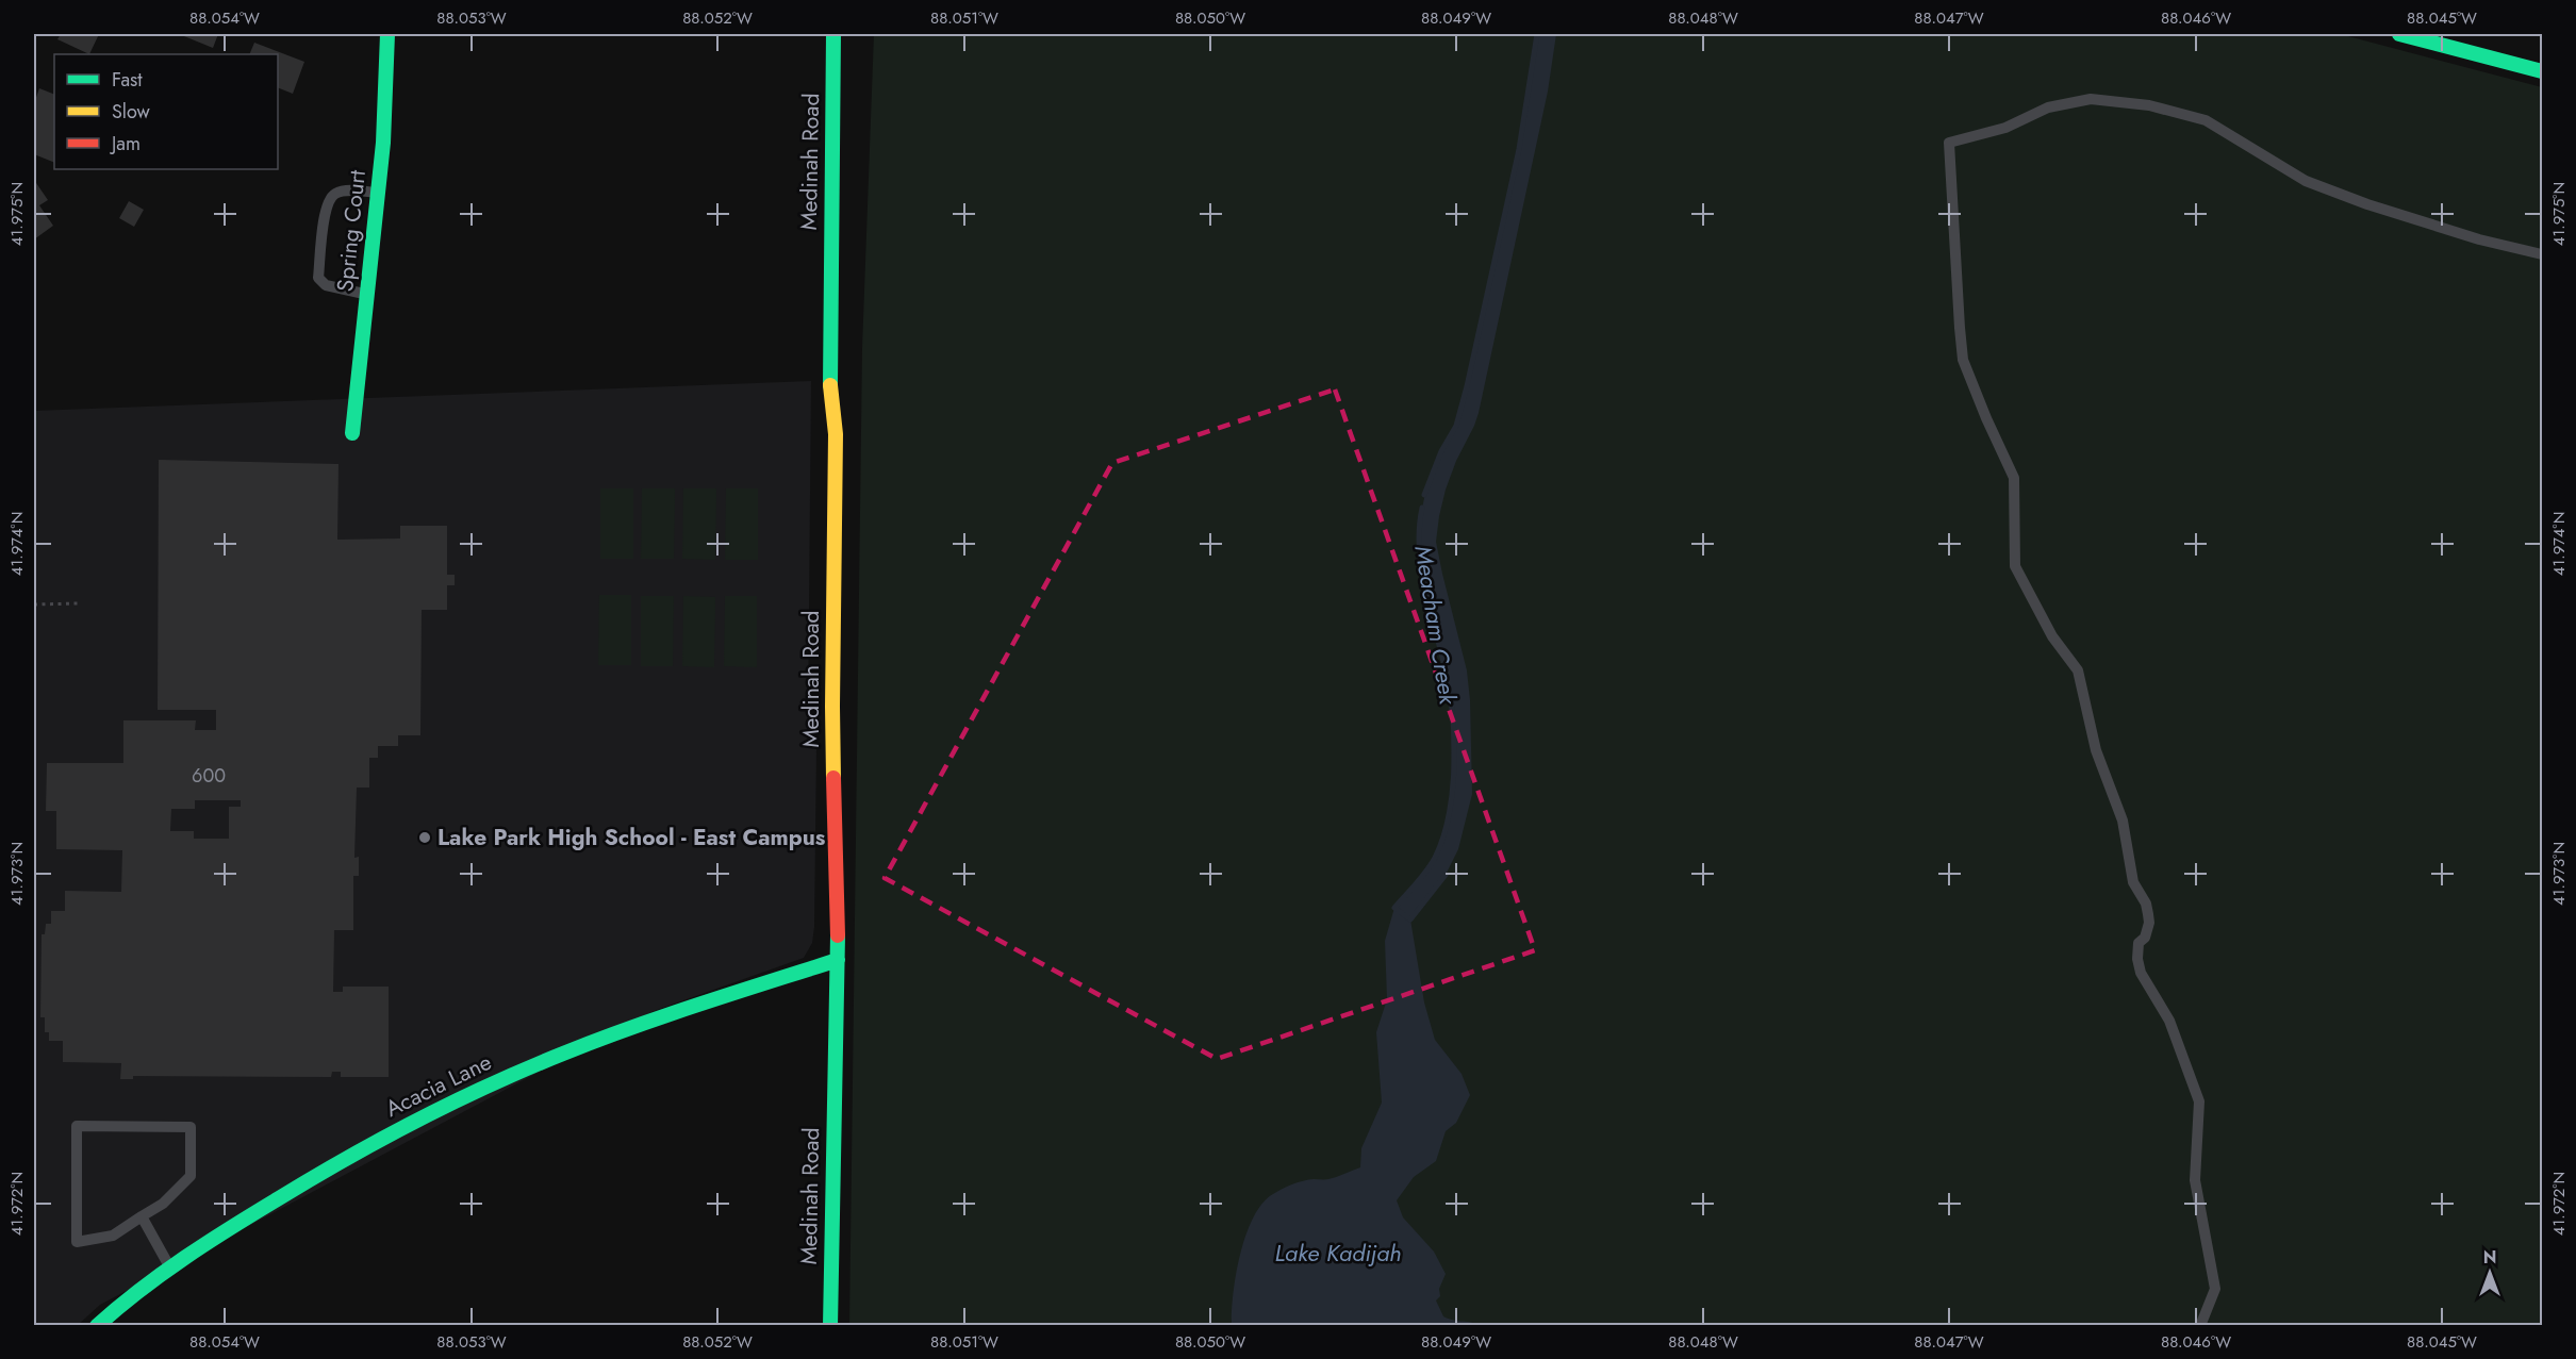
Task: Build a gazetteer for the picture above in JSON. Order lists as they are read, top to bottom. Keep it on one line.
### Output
{"streets":{"main road":["Medinah Road","Spring Court","Acacia Lane"]},"crossings":[["Medinah Road","Acacia Lane"]],"water":["Meacham Creek","Lake Kadijah"],"places":["Lake Park High School - East Campus"],"house_numbers":["600"],"legend":["Fast","Slow","Jam"],"north":"top","coordinates":["88.054°W","88.053°W","88.052°W","88.051°W","88.050°W","88.049°W","88.048°W","88.047°W","88.046°W","88.045°W","41.975°N","41.974°N","41.973°N","41.972°N"]}
